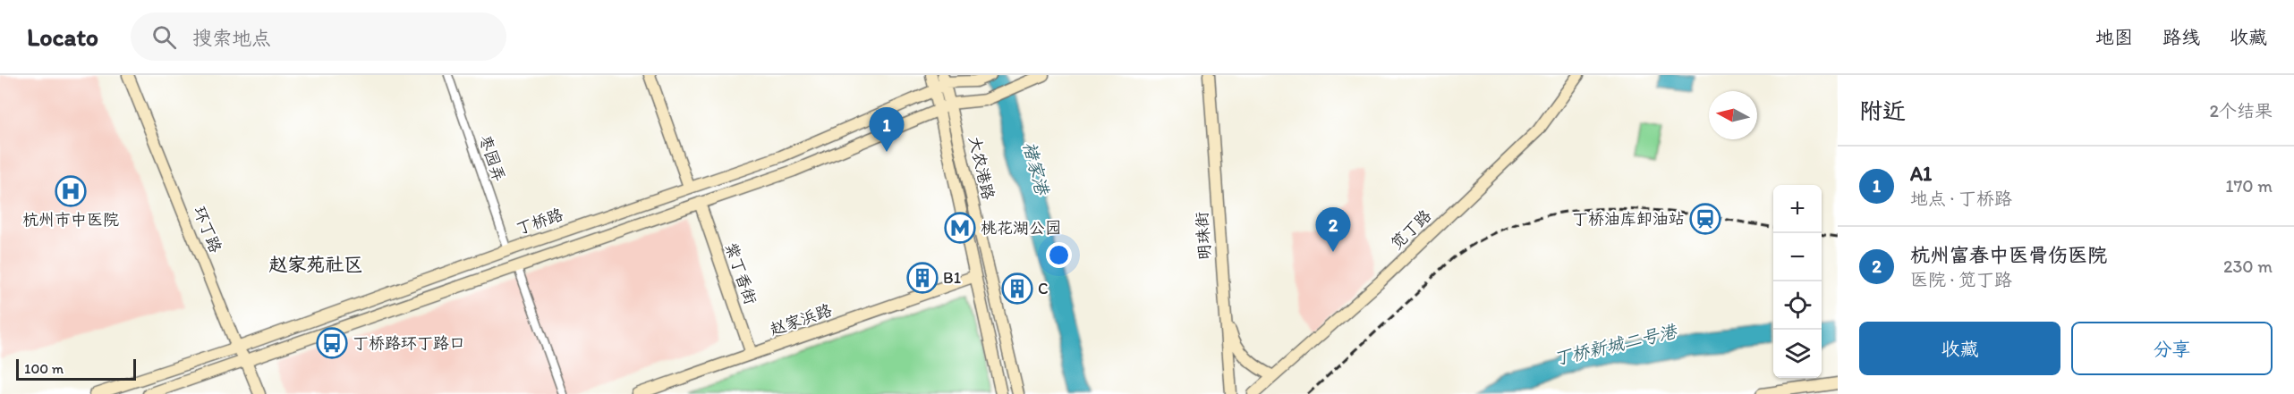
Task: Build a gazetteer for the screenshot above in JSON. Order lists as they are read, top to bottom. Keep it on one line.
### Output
{"streets":{"main road":["大农港路","丁桥路","环丁路","笕丁路","明珠街","紫丁香街","赵家浜路"],"street":["枣园弄"]},"crossings":[["枣园弄","丁桥路"],["大农港路","丁桥路"],["大农港路","赵家浜路"],["丁桥路","环丁路"],["紫丁香街","赵家浜路"]],"districts":["赵家苑社区"],"water":["褚家港","丁桥新城二号港"],"places":{"hospital":["杭州市中医院"],"station":["丁桥油库卸油站"],"metro station":["桃花湖公园"],"building":["B1","C"],"bus stop":["丁桥路环丁路口"]},"scale_bar":"100 m","north":"left","page":{"header":"Locato","search":"搜索地点","nav":["地图","路线","收藏"],"heading":["附近","2个结果"],"pins":["1","2"],"list":[{"mark":"1","name":"A1","note":"地点 · 丁桥路","value":"170 m"},{"mark":"2","name":"杭州富春中医骨伤医院","note":"医院 · 笕丁路","value":"230 m"}],"map_buttons":["+","−"],"buttons":["收藏","分享"],"scale":"100 m"}}
